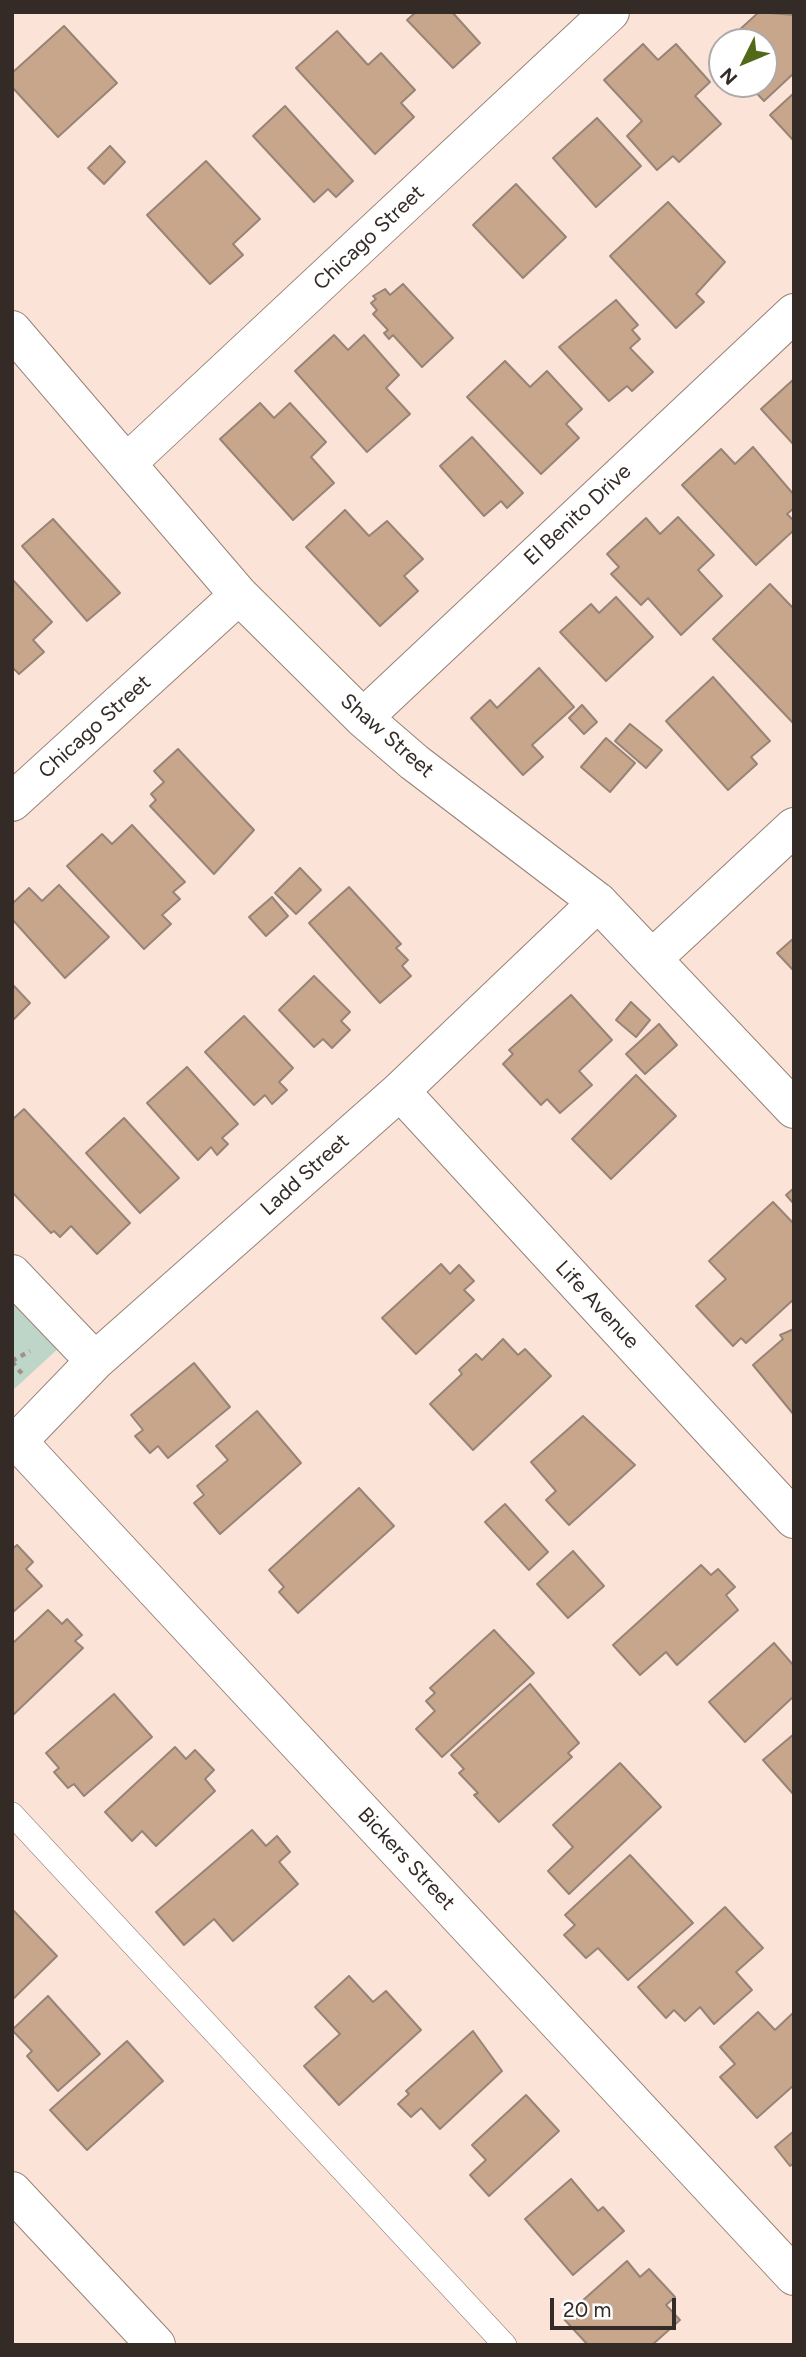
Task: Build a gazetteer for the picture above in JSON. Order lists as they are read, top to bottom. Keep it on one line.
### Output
{"streets":{"street":["Chicago Street","El Benito Drive","Shaw Street","Ladd Street","Life Avenue","Bickers Street"]},"crossings":[["Chicago Street","Shaw Street"],["El Benito Drive","Shaw Street"],["Shaw Street","Ladd Street"],["Ladd Street","Life Avenue"],["Ladd Street","Bickers Street"]],"scale_bar":"20 m","north":"bottom left"}
